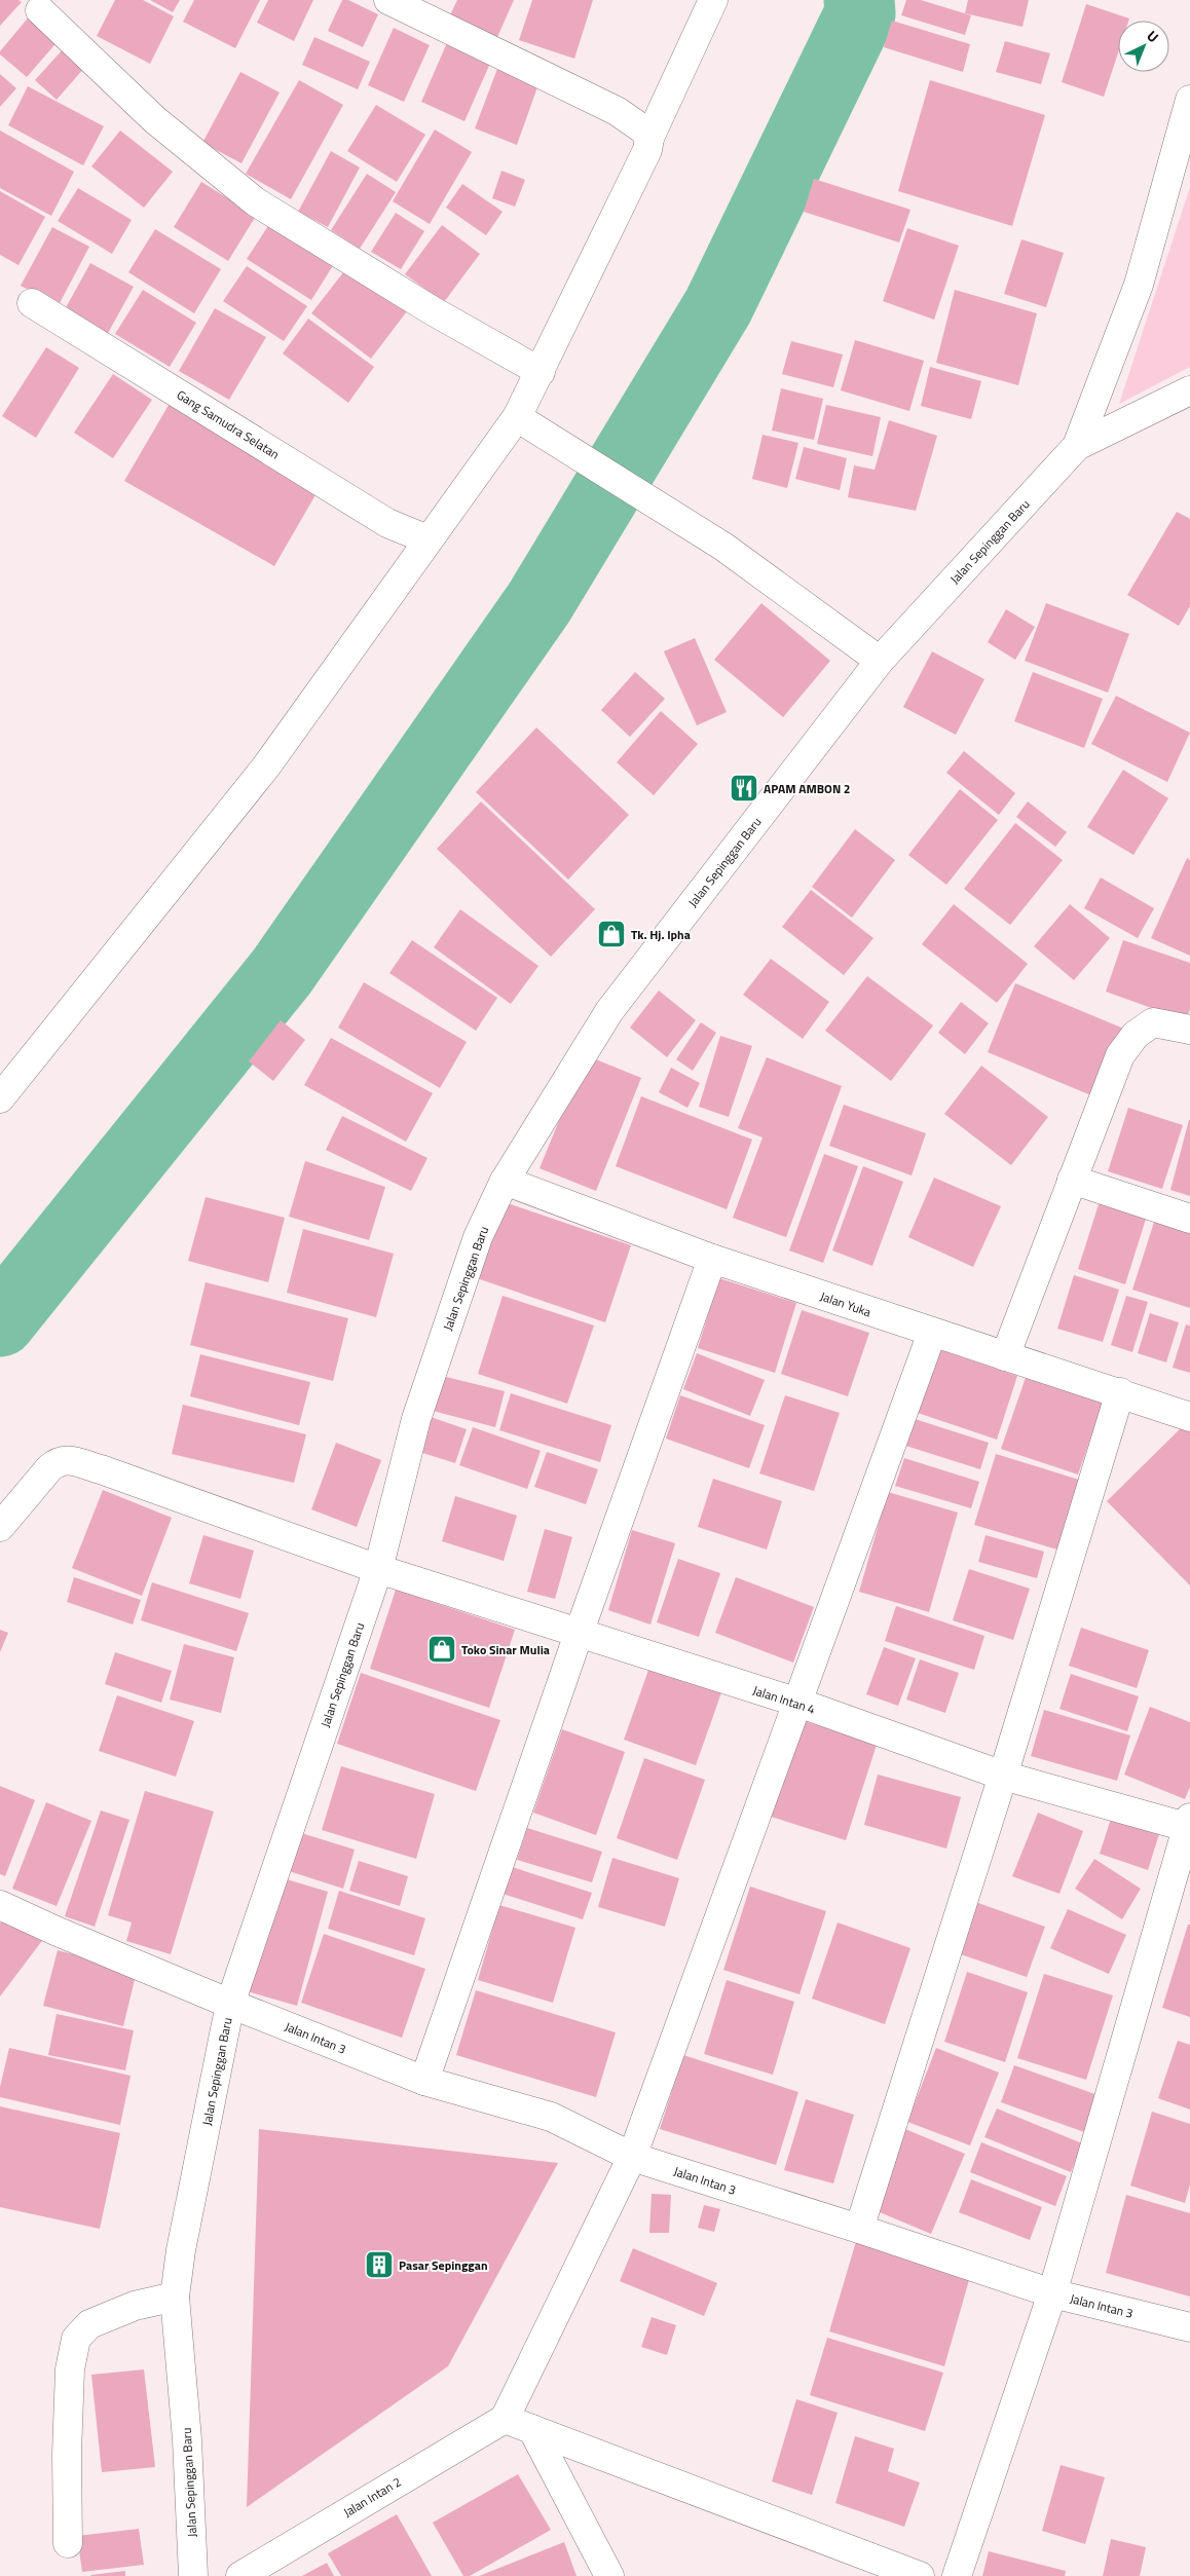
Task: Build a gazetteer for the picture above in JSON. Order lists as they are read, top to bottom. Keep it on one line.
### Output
{"streets":{"street":["Gang Samudra Selatan","Jalan Sepinggan Baru","Jalan Yuka","Jalan Intan 4","Jalan Intan 3","Jalan Intan 2"]},"crossings":[["Jalan Sepinggan Baru","Jalan Yuka"],["Jalan Sepinggan Baru","Jalan Intan 4"],["Jalan Sepinggan Baru","Jalan Intan 3"]],"places":{"restaurant":["APAM AMBON 2"],"shop":["Tk. Hj. Ipha","Toko Sinar Mulia"],"building":["Pasar Sepinggan"]},"north":"top right"}
